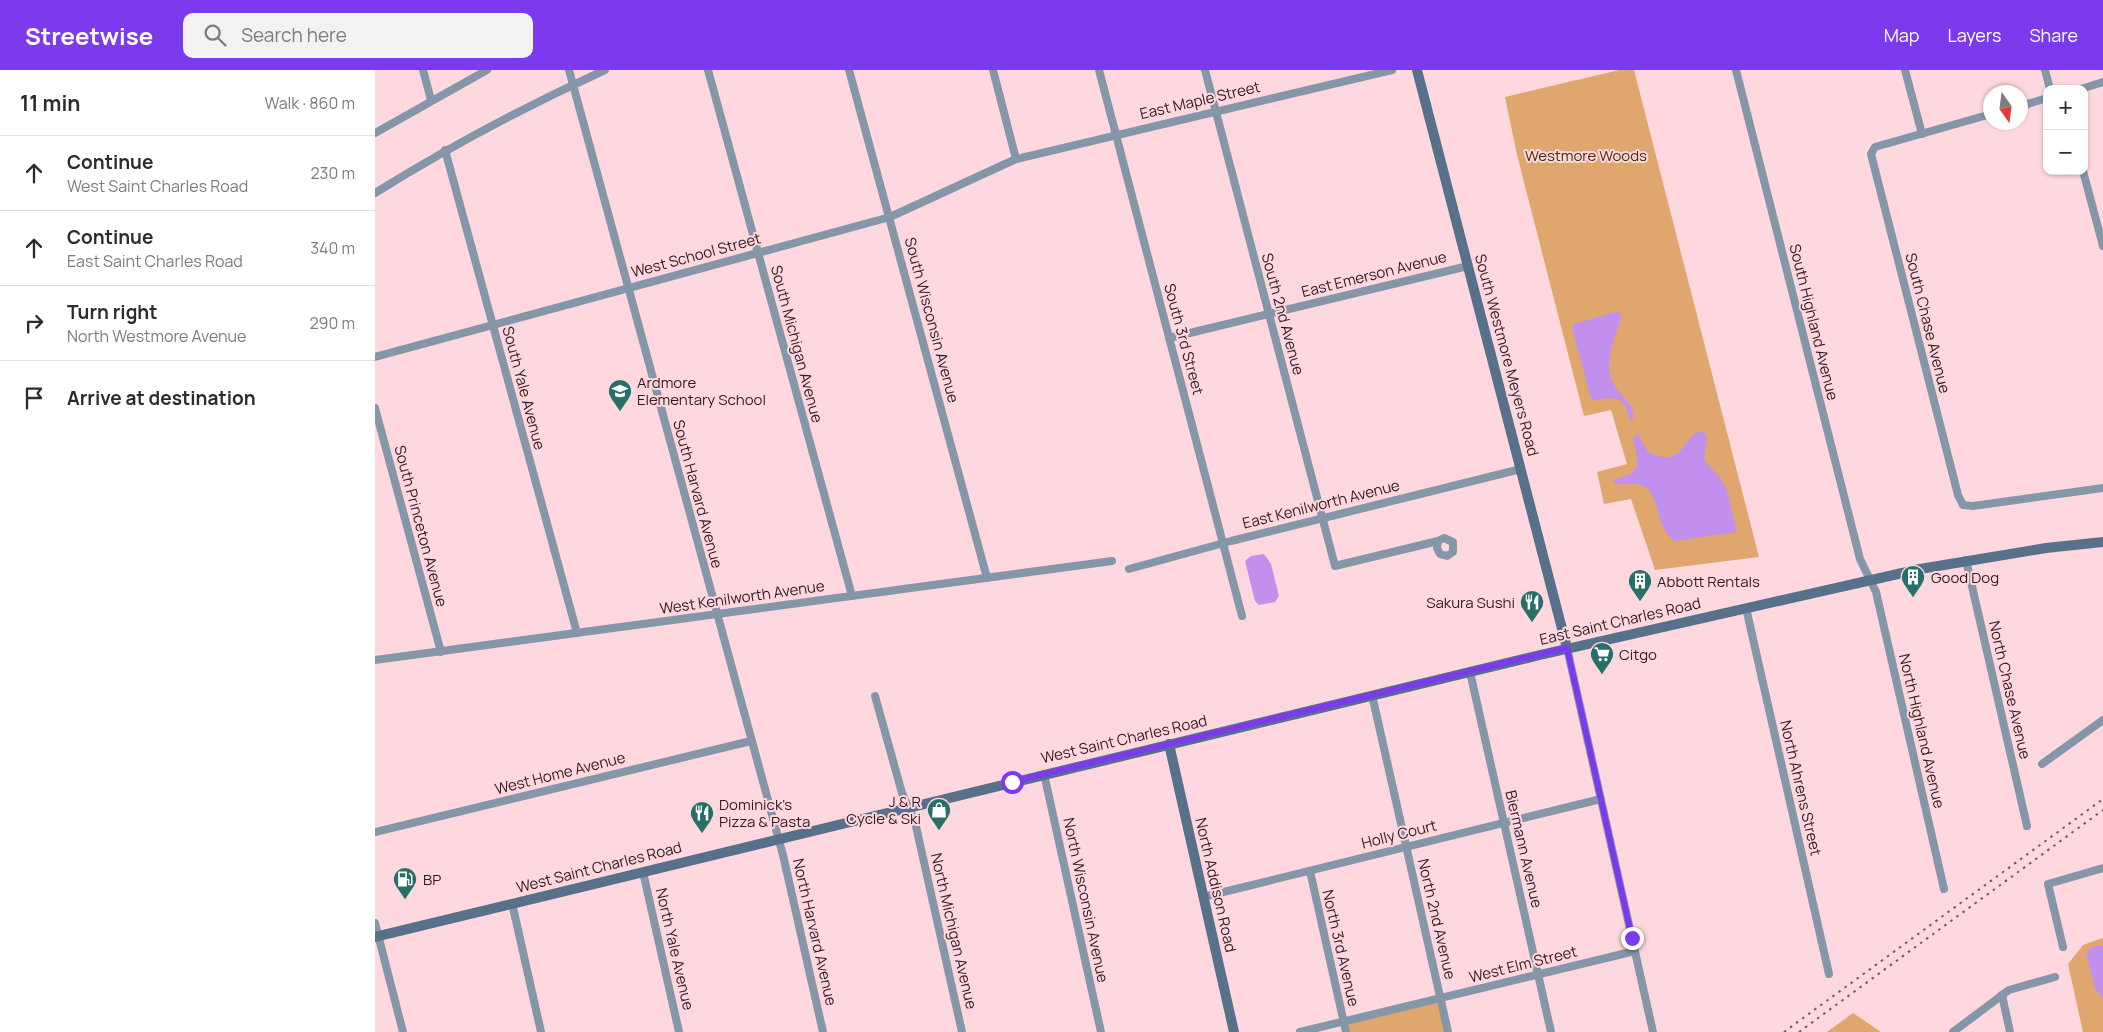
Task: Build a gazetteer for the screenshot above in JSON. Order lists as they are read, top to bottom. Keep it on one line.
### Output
{"streets":{"main road":["South Westmore Meyers Road","East Saint Charles Road","West Saint Charles Road","North Addison Road"],"street":["East Maple Street","West School Street","East Emerson Avenue","South 2nd Avenue","South Wisconsin Avenue","South Highland Avenue","South Chase Avenue","South 3rd Street","South Michigan Avenue","South Yale Avenue","South Harvard Avenue","East Kenilworth Avenue","South Princeton Avenue","West Kenilworth Avenue","North Chase Avenue","North Highland Avenue","West Home Avenue","North Ahrens Street","Holly Court","Biermann Avenue","North Wisconsin Avenue","North 2nd Avenue","North Michigan Avenue","North Harvard Avenue","North 3rd Avenue","North Yale Avenue","West Elm Street"]},"crossings":[["East Maple Street","West School Street"],["East Maple Street","South 2nd Avenue"],["East Maple Street","South 3rd Street"],["West School Street","South Wisconsin Avenue"],["West School Street","South Michigan Avenue"],["West School Street","South Yale Avenue"],["West School Street","South Harvard Avenue"],["East Emerson Avenue","South 2nd Avenue"],["East Emerson Avenue","South 3rd Street"],["East Emerson Avenue","South Westmore Meyers Road"],["South 2nd Avenue","East Kenilworth Avenue"],["South Wisconsin Avenue","West Kenilworth Avenue"],["South Highland Avenue","East Saint Charles Road"],["South Highland Avenue","North Highland Avenue"],["South 3rd Street","East Kenilworth Avenue"],["South Michigan Avenue","West Kenilworth Avenue"],["South Westmore Meyers Road","East Kenilworth Avenue"],["South Westmore Meyers Road","East Saint Charles Road"],["South Yale Avenue","West Kenilworth Avenue"],["South Harvard Avenue","West Kenilworth Avenue"],["South Harvard Avenue","West Saint Charles Road"],["South Harvard Avenue","West Home Avenue"],["South Harvard Avenue","North Harvard Avenue"],["South Princeton Avenue","West Kenilworth Avenue"],["East Saint Charles Road","North Chase Avenue"],["East Saint Charles Road","North Highland Avenue"],["East Saint Charles Road","West Saint Charles Road"],["East Saint Charles Road","North Ahrens Street"],["East Saint Charles Road","Biermann Avenue"],["East Saint Charles Road","North 2nd Avenue"],["West Saint Charles Road","North Addison Road"],["West Saint Charles Road","North Wisconsin Avenue"],["West Saint Charles Road","North Michigan Avenue"],["West Saint Charles Road","North Harvard Avenue"],["West Saint Charles Road","North Yale Avenue"],["Holly Court","Biermann Avenue"],["Holly Court","North Addison Road"],["Holly Court","North 2nd Avenue"],["Holly Court","North 3rd Avenue"],["Biermann Avenue","West Elm Street"],["North 2nd Avenue","West Elm Street"],["North 3rd Avenue","West Elm Street"]],"parks":["Westmore Woods"],"places":{"school or university":["Ardmore Elementary School"],"building":["Good Dog","Abbott Rentals"],"restaurant":["Sakura Sushi","Dominick's Pizza & Pasta"],"supermarket":["Citgo"],"shop":["J & R Cycle & Ski"],"fuel station":["BP"]},"north":"bottom","page":{"header":"Streetwise","search":"Search here","nav":["Map","Layers","Share"],"heading":["11 min","Walk · 860 m"],"map_buttons":["+","−"],"list":[["Continue","West Saint Charles Road","230 m"],["Continue","East Saint Charles Road","340 m"],["Turn right","North Westmore Avenue","290 m"],"Arrive at destination"]}}
